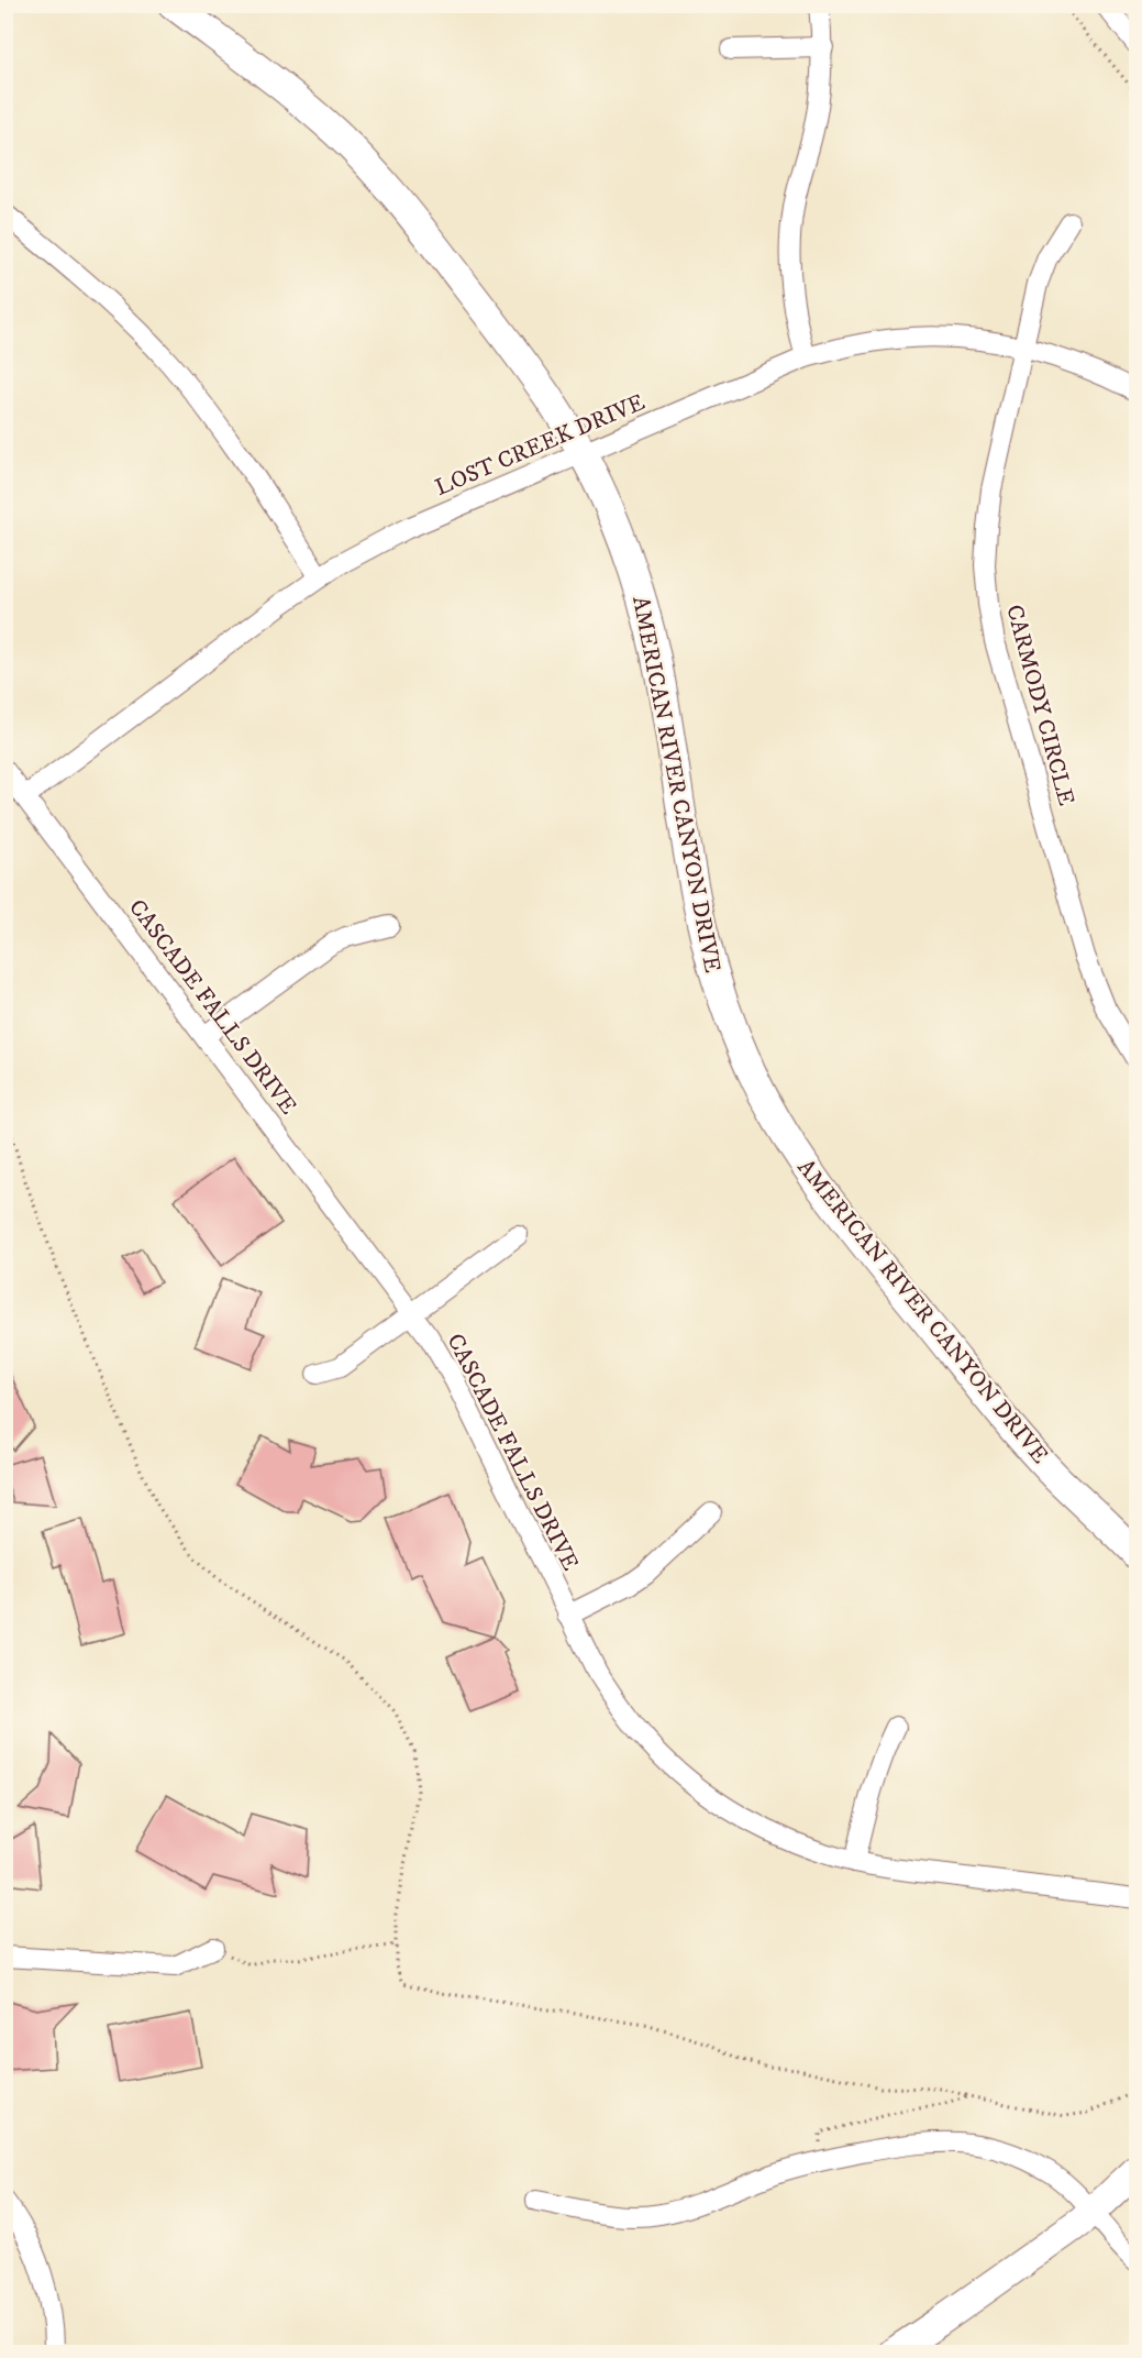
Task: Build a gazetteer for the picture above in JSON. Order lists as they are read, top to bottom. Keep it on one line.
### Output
{"streets":{"street":["LOST CREEK DRIVE","CARMODY CIRCLE","AMERICAN RIVER CANYON DRIVE","CASCADE FALLS DRIVE"]},"crossings":[["LOST CREEK DRIVE","CARMODY CIRCLE"],["LOST CREEK DRIVE","AMERICAN RIVER CANYON DRIVE"],["LOST CREEK DRIVE","CASCADE FALLS DRIVE"]]}
